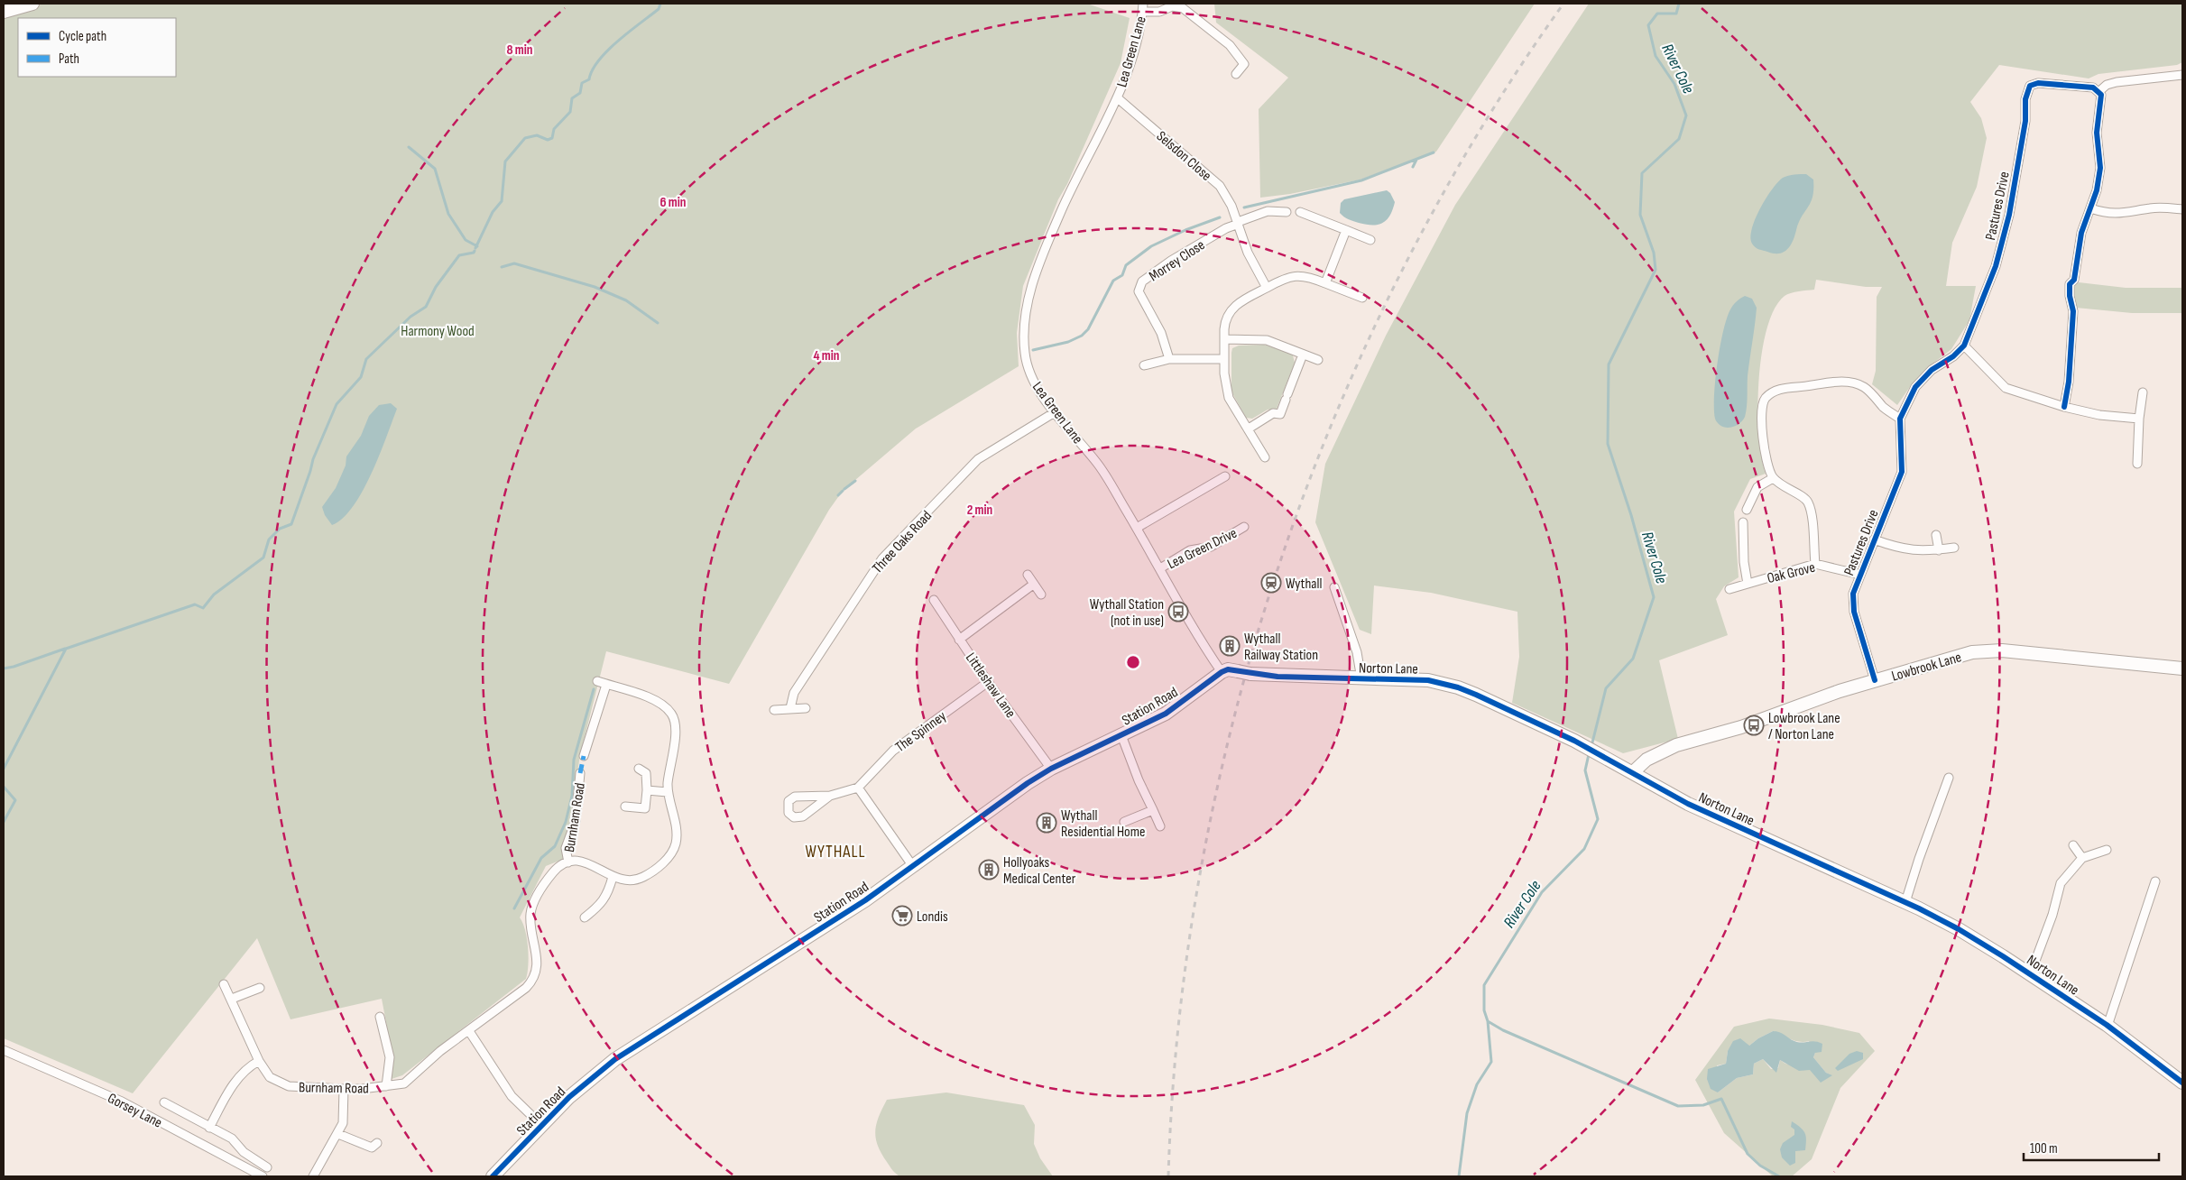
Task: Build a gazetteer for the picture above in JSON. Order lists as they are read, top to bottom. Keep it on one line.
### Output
{"streets":{"street":["Lea Green Lane","Selsdon Close","Pastures Drive","Morrey Close","Three Oaks Road","Lea Green Drive","Oak Grove","Lowbrook Lane","Norton Lane","Littleshaw Lane","Station Road","The Spinney","Burnham Road","Gorsey Lane"]},"crossings":[["Lea Green Lane","Selsdon Close"],["Lea Green Lane","Three Oaks Road"],["Lea Green Lane","Lea Green Drive"],["Lea Green Lane","Norton Lane"],["Lea Green Lane","Station Road"],["Selsdon Close","Morrey Close"],["Pastures Drive","Oak Grove"],["Pastures Drive","Lowbrook Lane"],["Lowbrook Lane","Norton Lane"],["Norton Lane","Station Road"],["Littleshaw Lane","Station Road"],["Littleshaw Lane","The Spinney"]],"districts":["WYTHALL"],"water":["River Cole"],"parks":["Harmony Wood"],"places":{"station":["Wythall"],"bus stop":["Wythall Station (not in use)","Lowbrook Lane / Norton Lane"],"building":["Wythall Railway Station","Wythall Residential Home","Hollyoaks Medical Center"],"supermarket":["Londis"]},"legend":["Cycle path","Path"],"scale_bar":"100 m","rings":["8 min","6 min","4 min","2 min"]}
